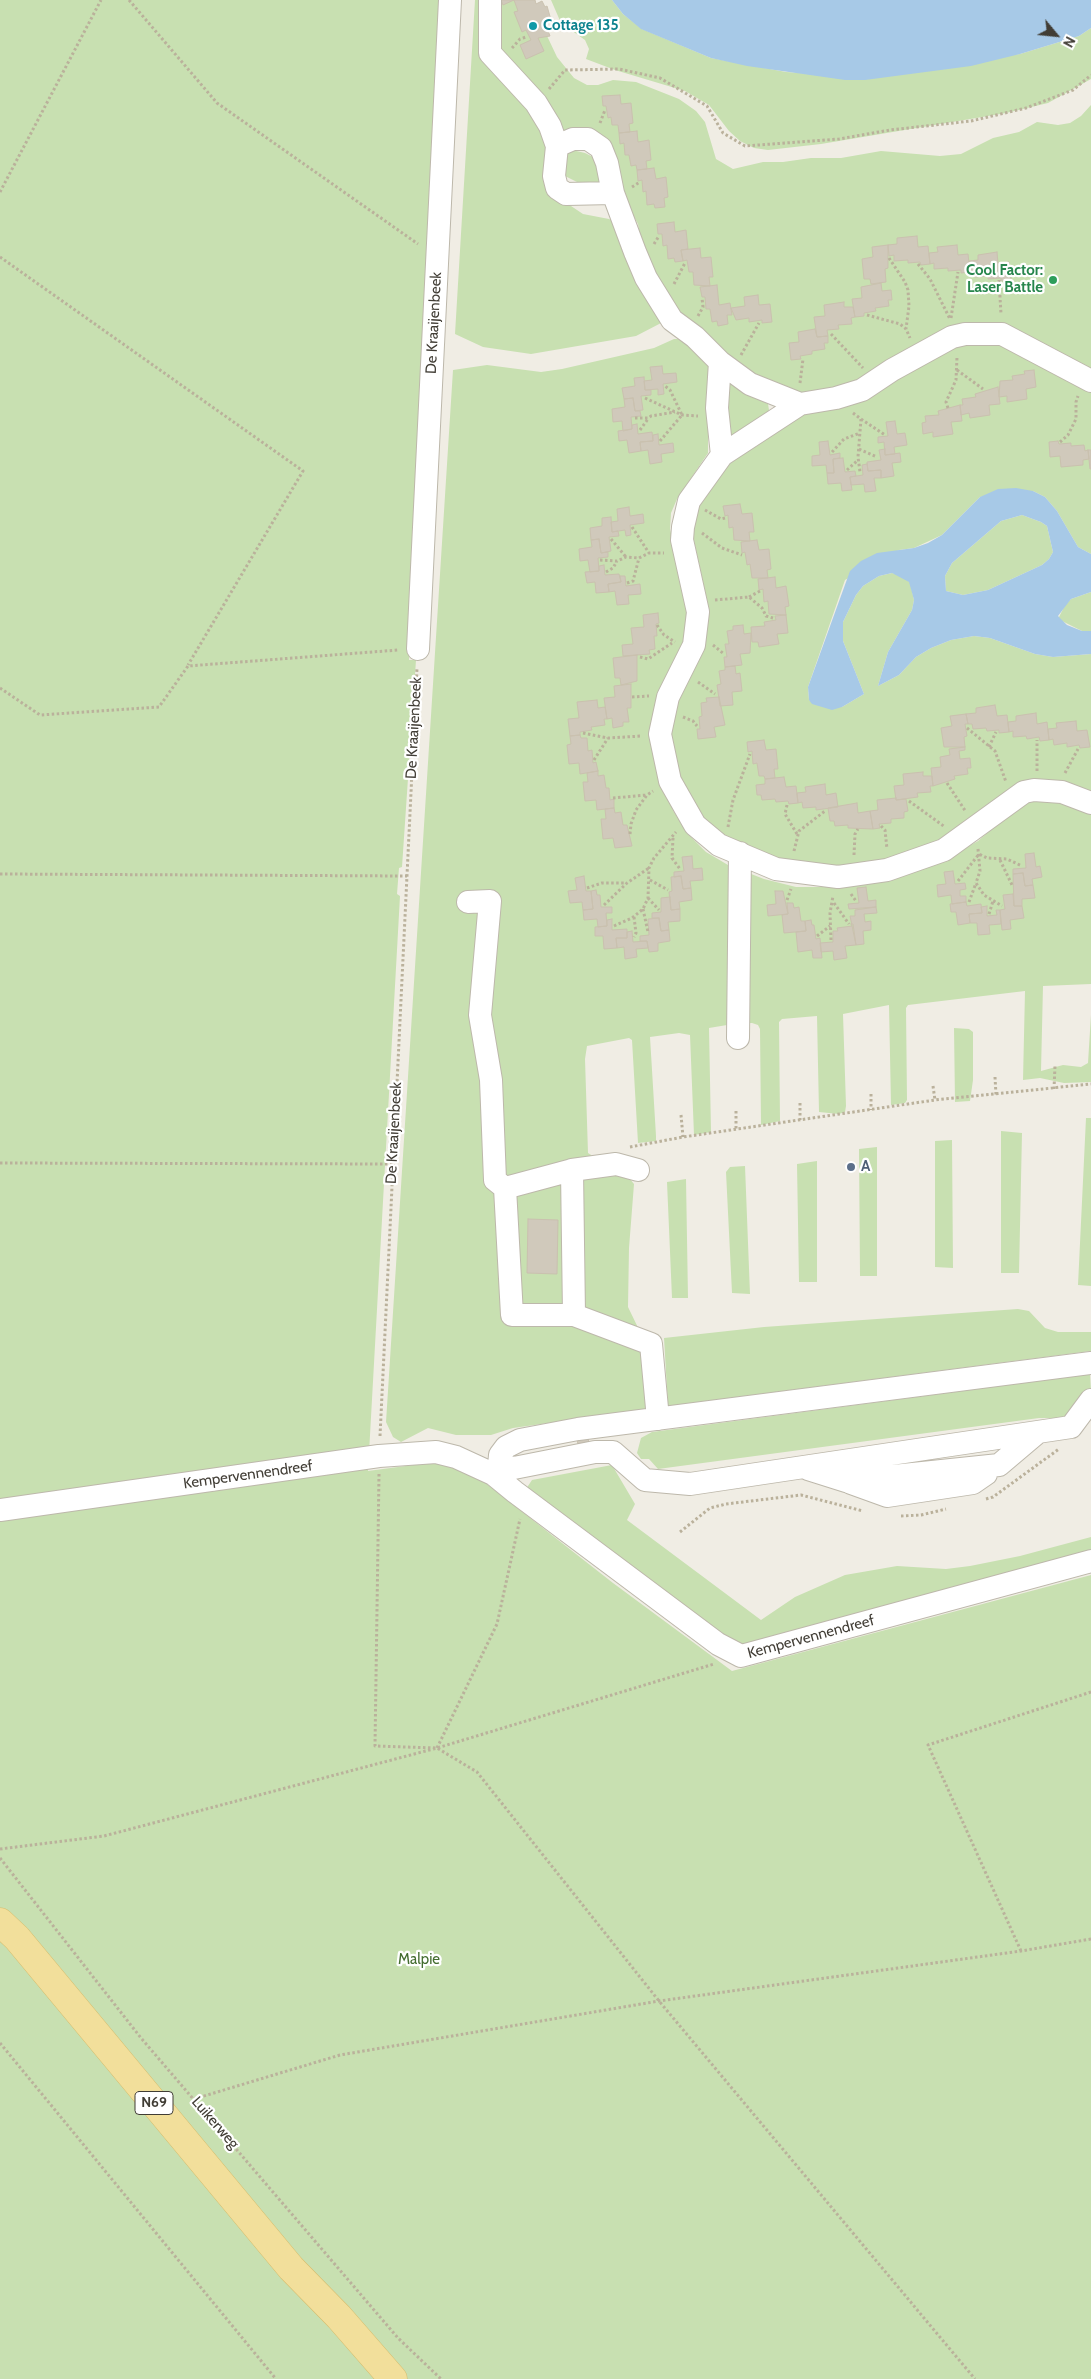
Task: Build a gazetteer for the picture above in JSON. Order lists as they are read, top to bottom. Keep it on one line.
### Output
{"streets":{"main road":["N69"],"street":["De Kraaijenbeek","Kempervennendreef"],"path":["Luikerweg"]},"crossings":[["De Kraaijenbeek","Kempervennendreef"]],"parks":["Malpie"],"places":["Cottage 135","Cool Factor: Laser Battle","A"],"north":"bottom right"}
